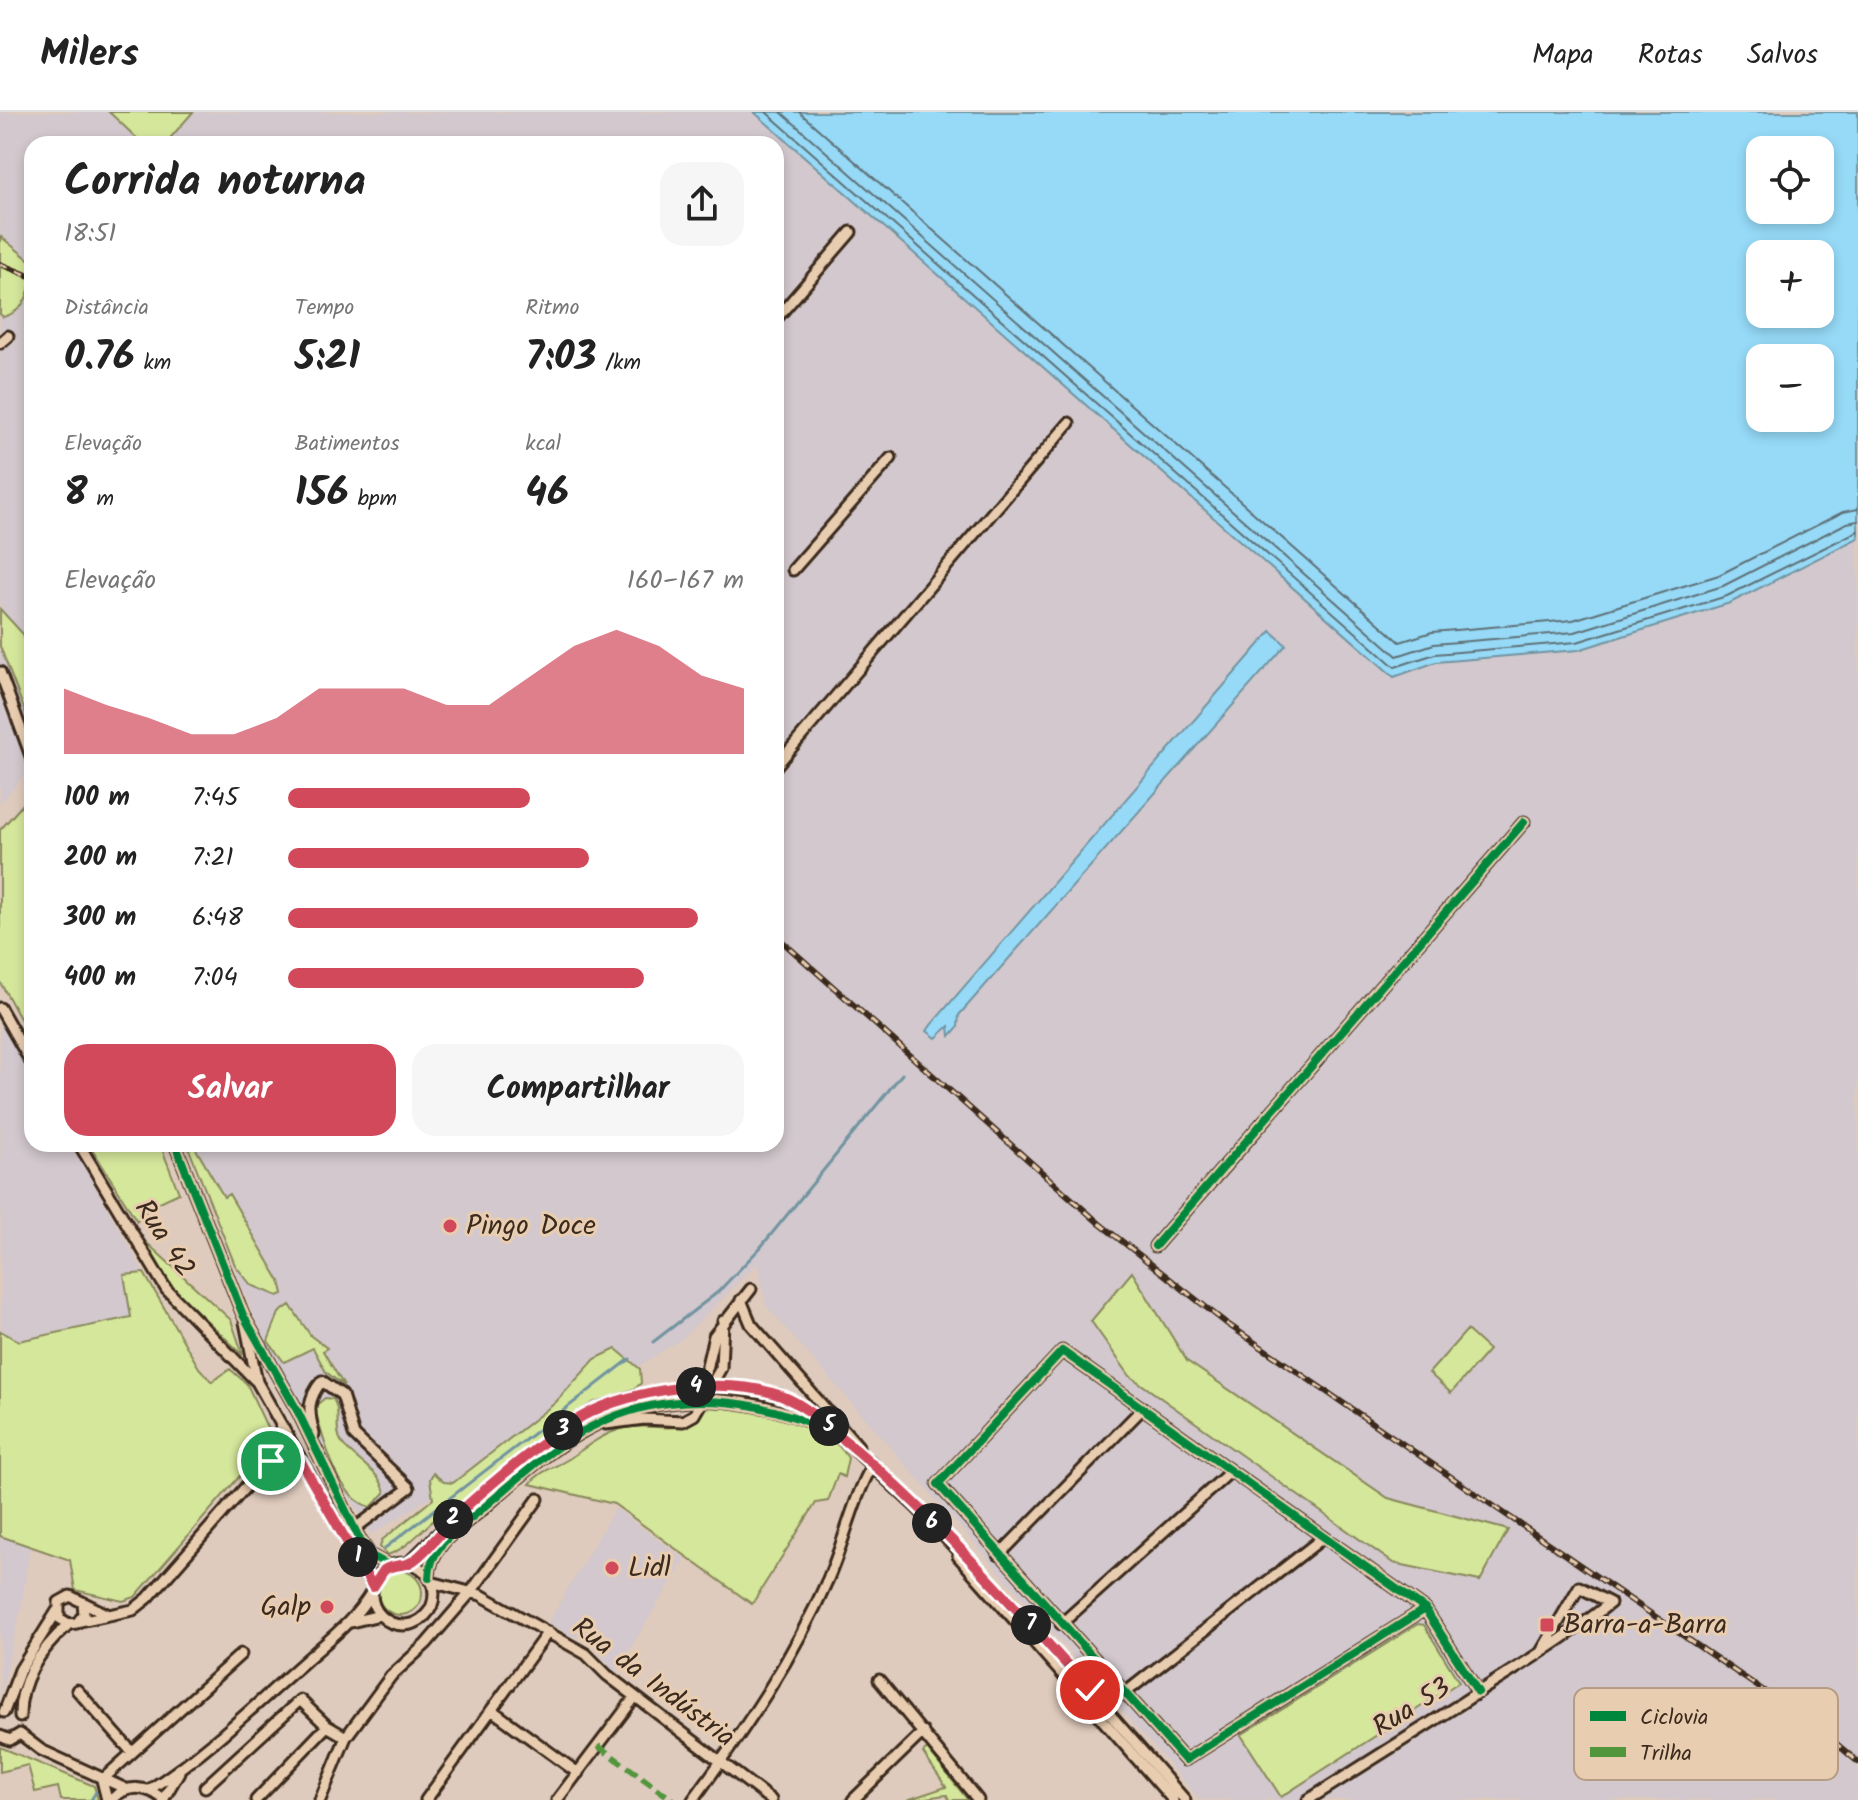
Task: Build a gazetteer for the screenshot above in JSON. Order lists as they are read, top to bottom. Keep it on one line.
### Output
{"streets":{"street":["Rua 42","Rua da Indústria","Rua 53"]},"places":{"other":["Pingo Doce","Lidl","Galp"],"transit":["Barra-a-Barra"]},"legend":["Ciclovia","Trilha"],"page":{"header":"Milers","nav":["Mapa","Rotas","Salvos"],"map_buttons":["+","−"],"heading":["Corrida noturna","18:51"],"stats":[["Distância","0.76 km"],["Tempo","5:21"],["Ritmo","7:03 /km"],["Elevação","8 m"],["Batimentos","156 bpm"],["kcal","46"]],"chart":["Elevação","160–167 m"],"list":[{"name":"100 m","note":"7:45"},{"name":"200 m","note":"7:21"},{"name":"300 m","note":"6:48"},{"name":"400 m","note":"7:04"}],"buttons":["Salvar","Compartilhar"],"pins":["4","5","3","2","6","1","7"]}}
